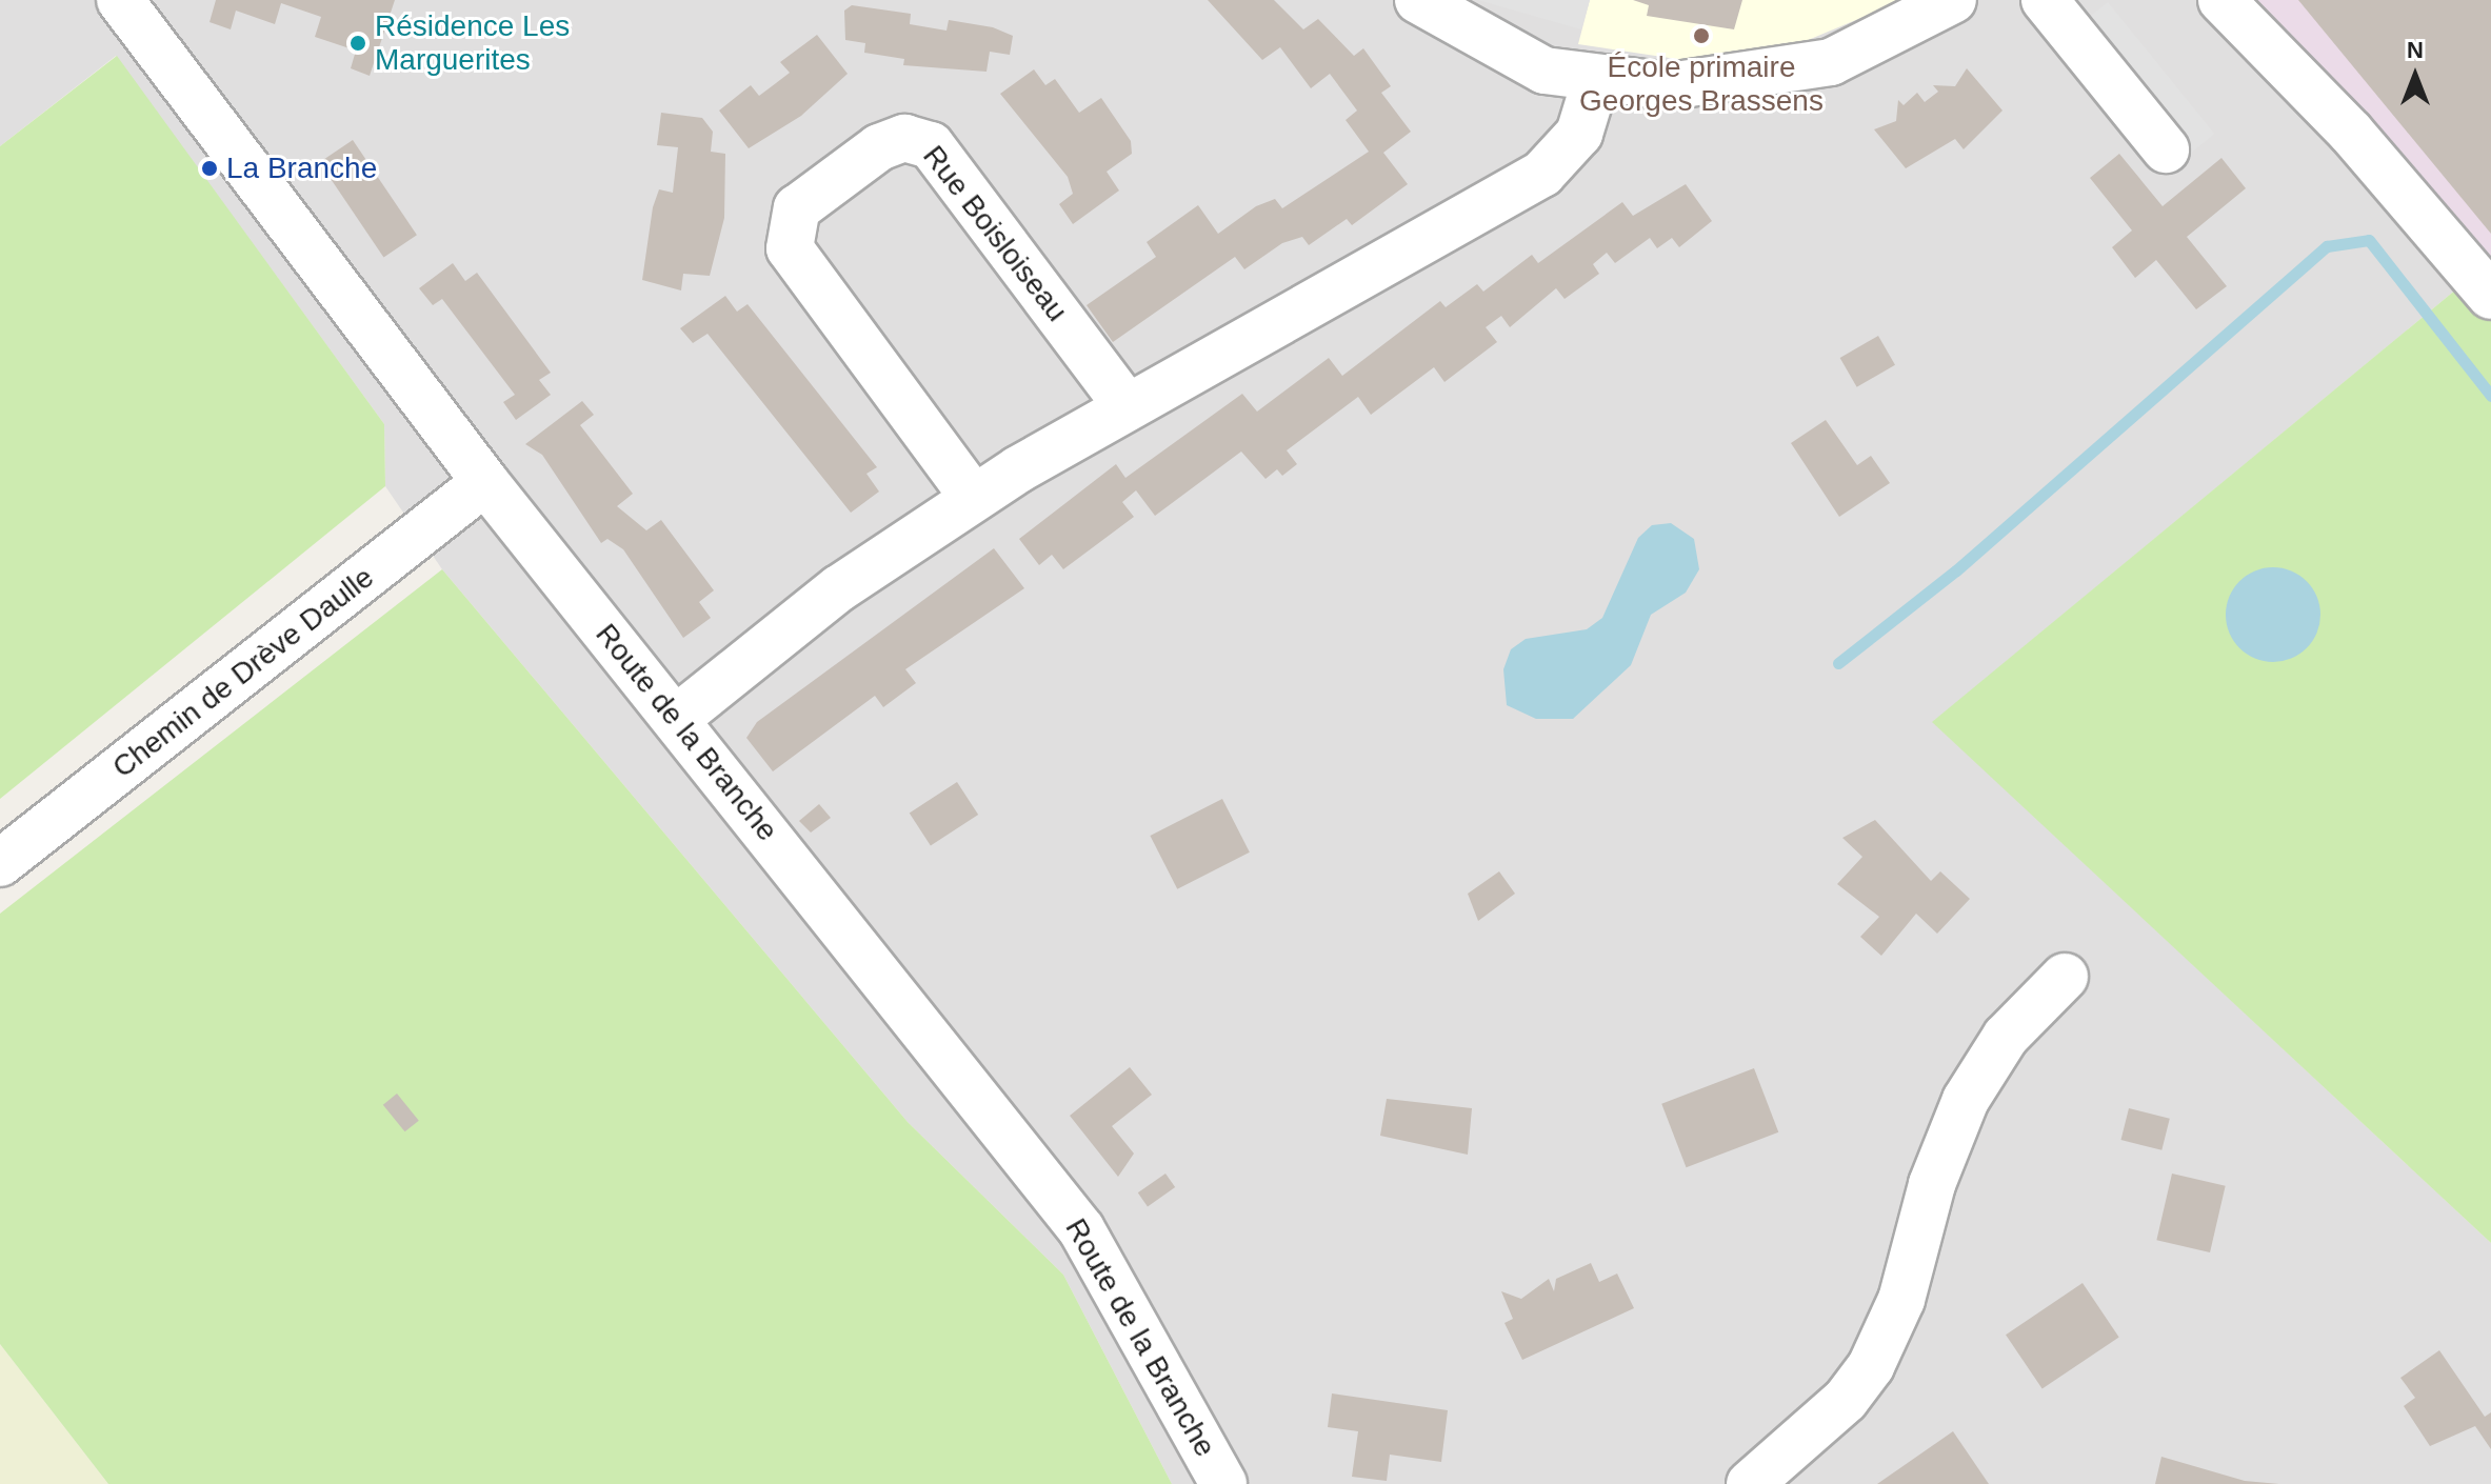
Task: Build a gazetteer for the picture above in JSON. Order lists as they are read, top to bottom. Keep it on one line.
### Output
{"streets":{"street":["Rue Boisloiseau","Chemin de Drève Daulle","Route de la Branche"]},"crossings":[["Chemin de Drève Daulle","Route de la Branche"]],"places":["École primaire Georges Brassens","Résidence Les Marguerites","La Branche"],"north":"top"}
